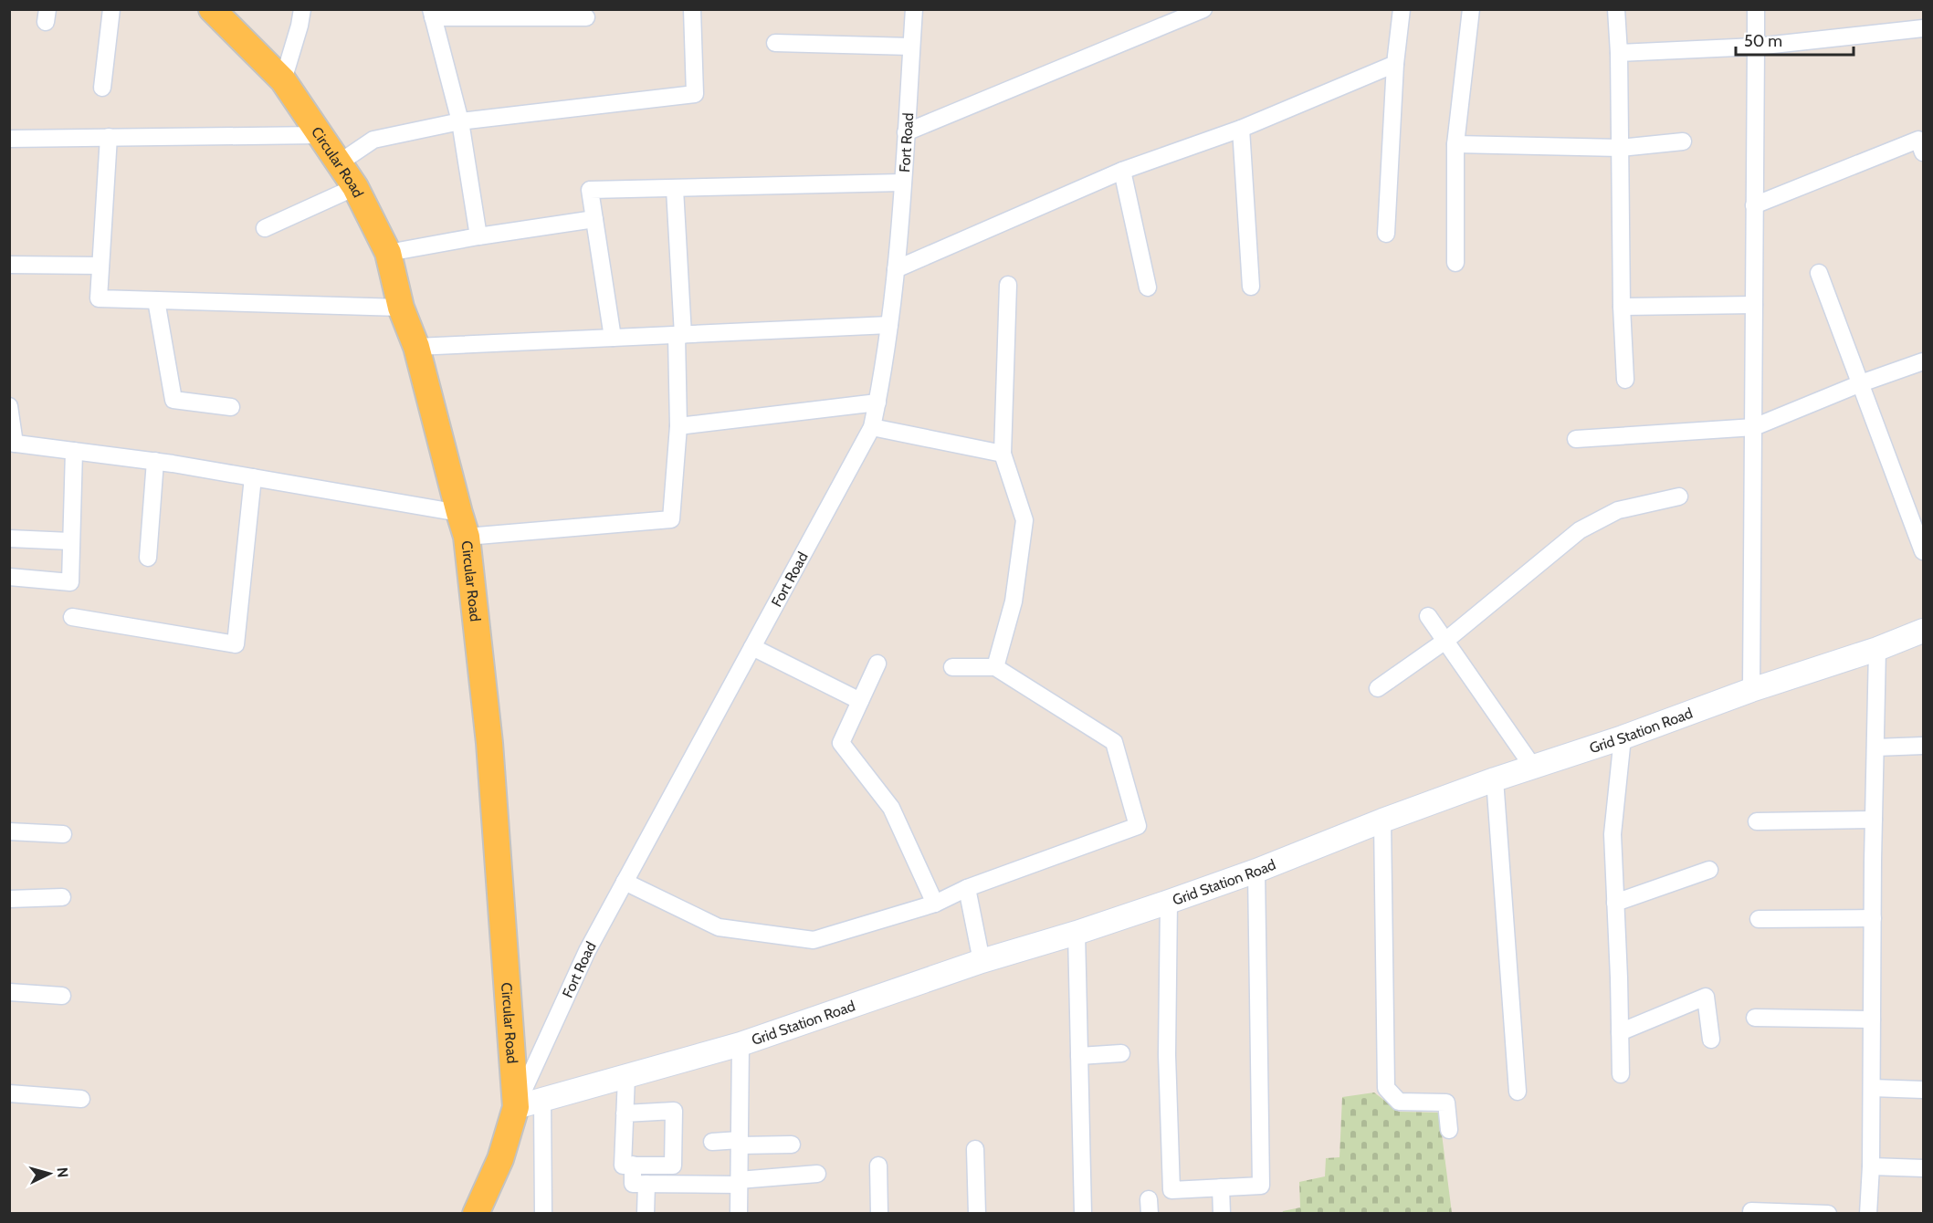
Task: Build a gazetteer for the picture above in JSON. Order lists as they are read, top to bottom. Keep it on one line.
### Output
{"streets":{"main road":["Circular Road","Grid Station Road"],"street":["Fort Road"]},"crossings":[["Fort Road","Circular Road"],["Fort Road","Grid Station Road"],["Circular Road","Grid Station Road"]],"scale_bar":"50 m","north":"right"}
